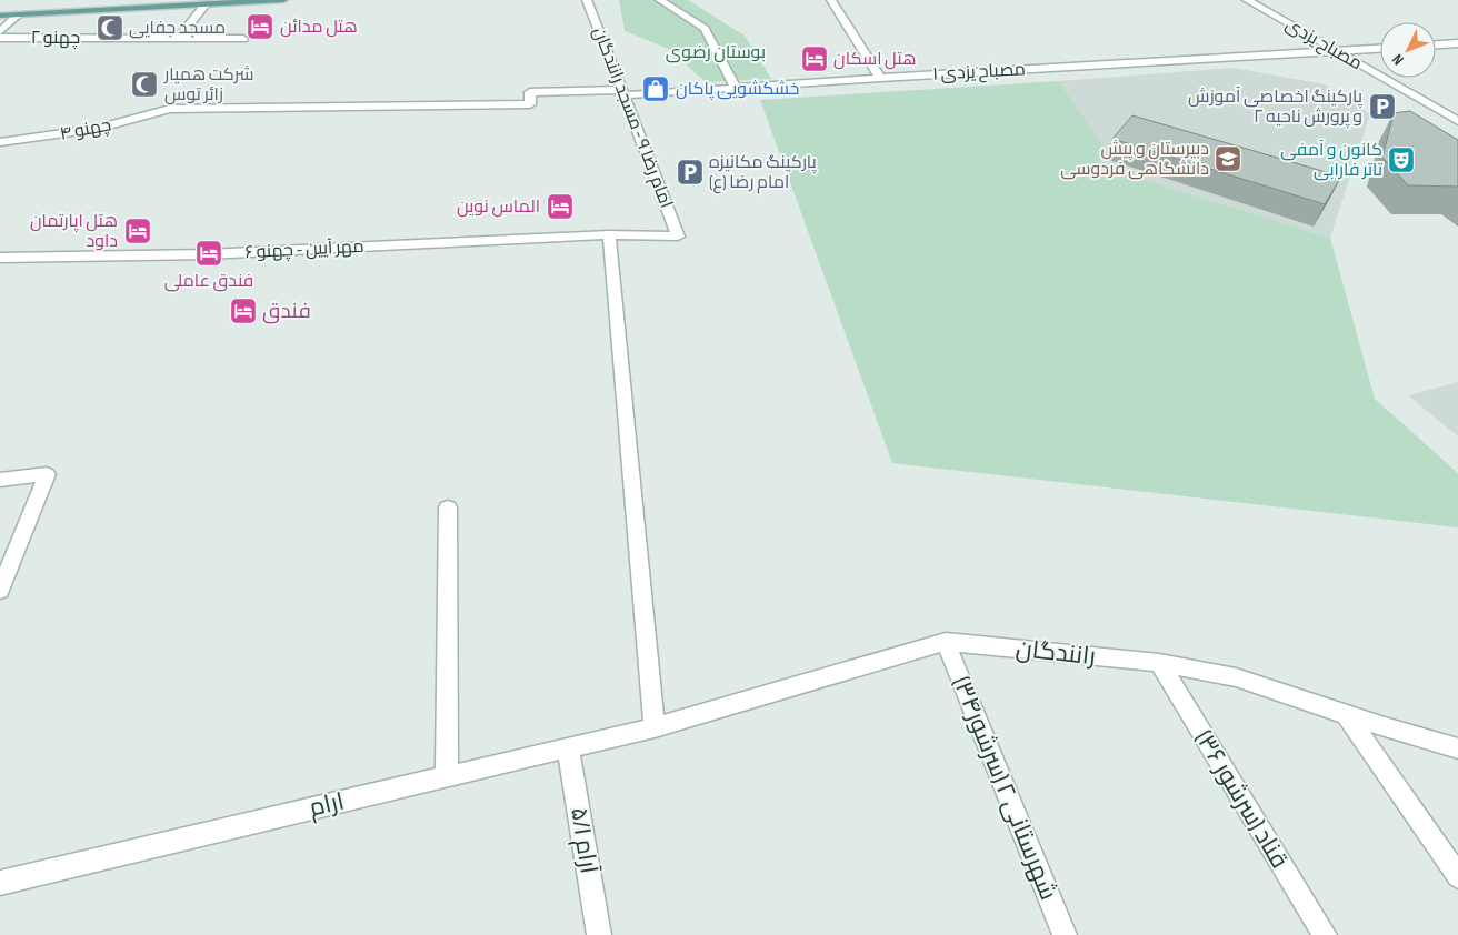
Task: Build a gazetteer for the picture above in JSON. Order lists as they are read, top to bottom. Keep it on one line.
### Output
{"streets":{"street":["چهنو ۲","مصباح یزدی","مصباح یزدی ۱","امام رضا ۹ - مسجد رانندگان","چهنو ۴","مهر آیین - چهنو ۶","رانندگان","شهرستانی ۲ (سرشور۳۴)","قناد (سرشور ۳۶)","ارام","آرام ۵/۱"]},"crossings":[["مصباح یزدی","مصباح یزدی ۱"],["مصباح یزدی ۱","امام رضا ۹ - مسجد رانندگان"],["مصباح یزدی ۱","چهنو ۴"],["امام رضا ۹ - مسجد رانندگان","چهنو ۴"],["امام رضا ۹ - مسجد رانندگان","مهر آیین - چهنو ۶"],["رانندگان","شهرستانی ۲ (سرشور۳۴)"],["رانندگان","قناد (سرشور ۳۶)"],["رانندگان","ارام"],["ارام","آرام ۵/۱"]],"parks":["بوستان رضوی"],"places":{"hotel":["هتل مدائن","هتل اسکان","الماس نوين","هتل اپارتمان داود","فندق عاملى","فندق"],"mosque":["مسجد جفایی","شرکت همیار زائر توس"],"shop":["خشکشویی پاکان"],"parking":["پارکینگ اخصاصی آموزش و پرورش ناحیه ۲","پارکینگ مکانیزه امام رضا (ع)"],"school or university":["دبیرستان و پیش دانشگاهی فردوسی"],"theatre":["کانون و آمفی تاتر فارابی"]},"north":"bottom left"}
